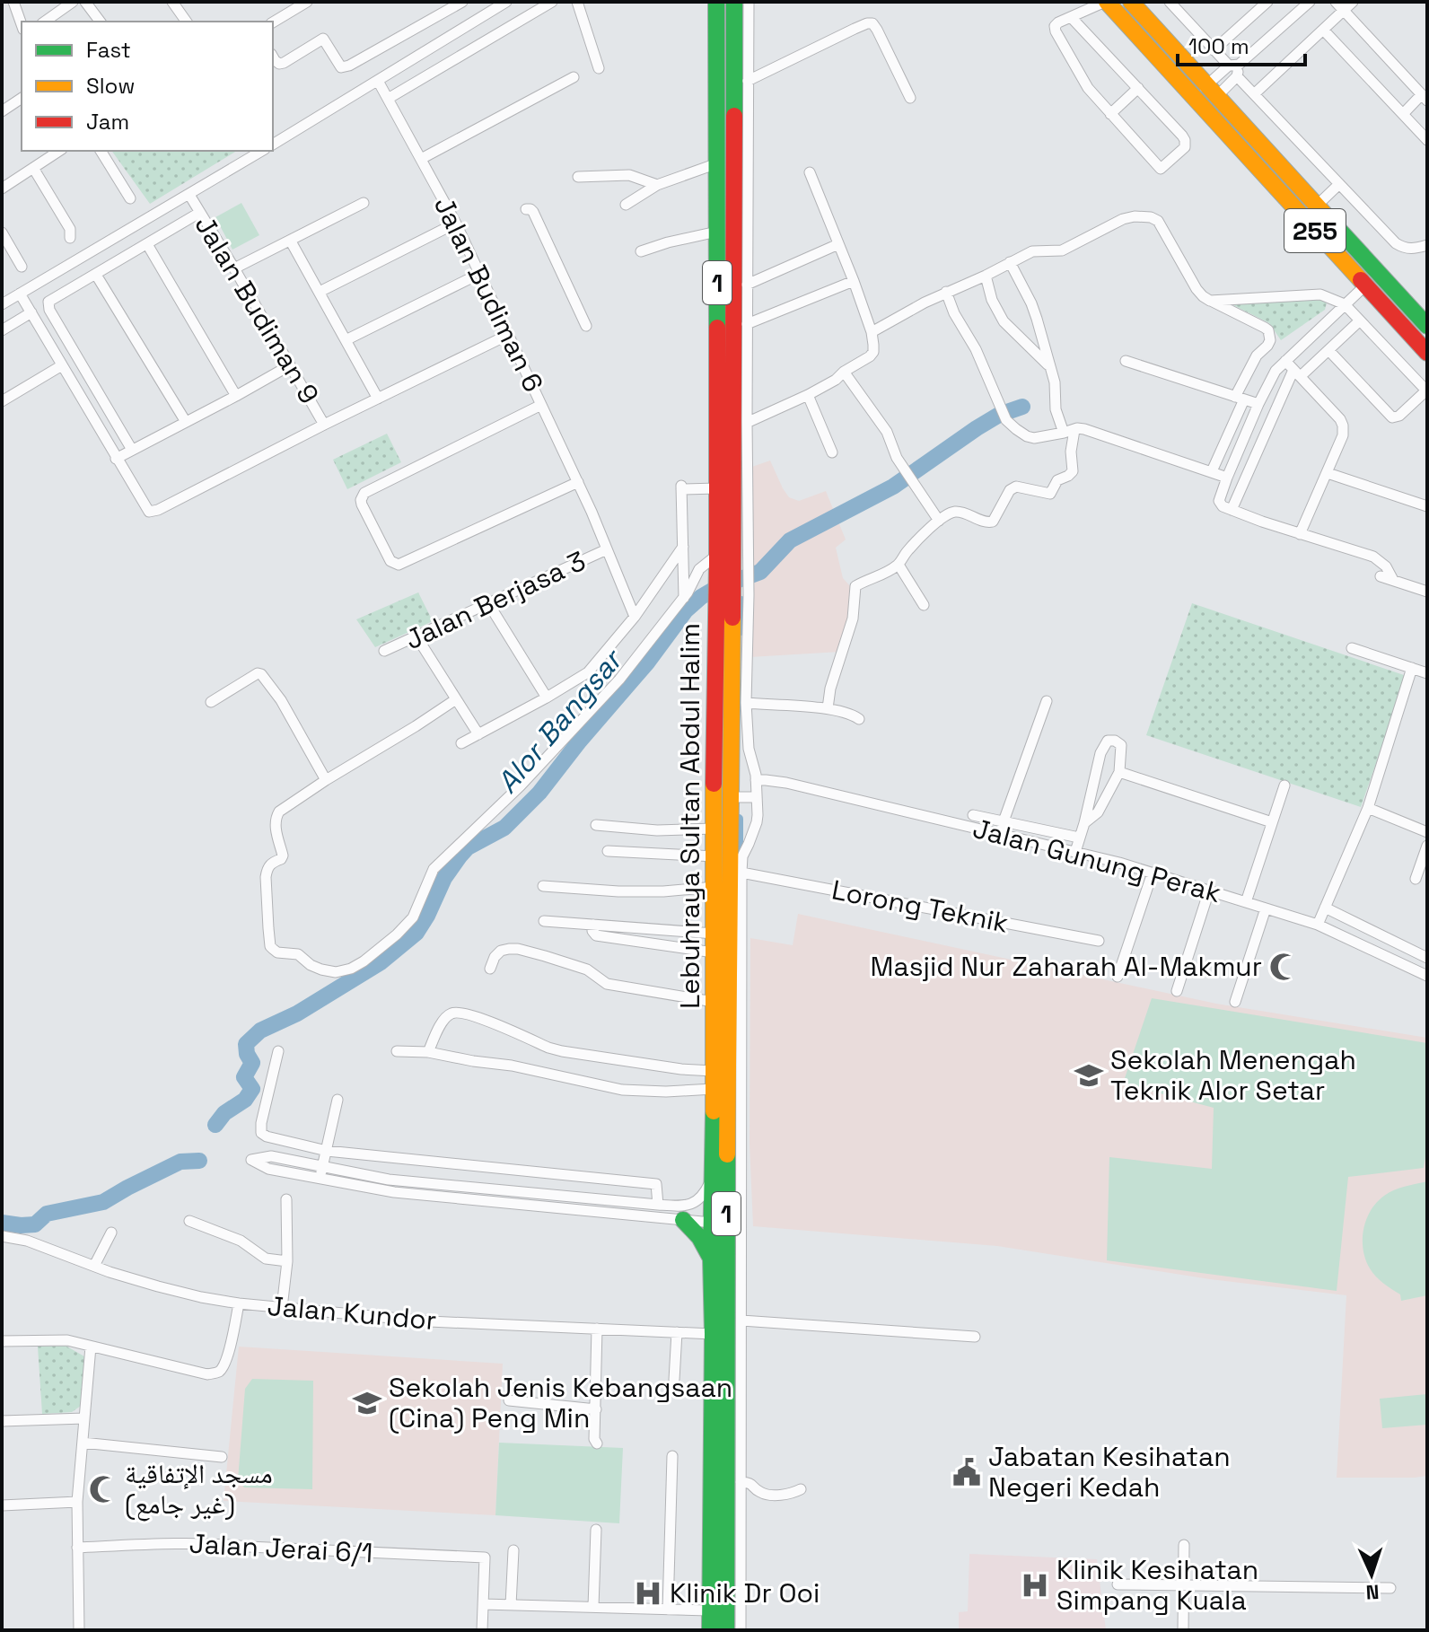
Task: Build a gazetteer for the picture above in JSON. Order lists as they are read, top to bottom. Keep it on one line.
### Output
{"streets":{"main road":["255","1","Lebuhraya Sultan Abdul Halim"],"street":["Jalan Budiman 6","Jalan Budiman 9","Jalan Berjasa 3","Jalan Gunung Perak","Lorong Teknik","Jalan Kundor","Jalan Jerai 6/1"]},"crossings":[["Jalan Budiman 6","Jalan Berjasa 3"],["Lebuhraya Sultan Abdul Halim","Jalan Kundor"]],"water":["Alor Bangsar"],"places":{"mosque":["Masjid Nur Zaharah Al-Makmur","مسجد الإتفاقية (غير جامع)"],"school or university":["Sekolah Menengah Teknik Alor Setar","Sekolah Jenis Kebangsaan (Cina) Peng Min"],"public building":["Jabatan Kesihatan Negeri Kedah"],"hospital":["Klinik Kesihatan Simpang Kuala","Klinik Dr Ooi"]},"legend":["Fast","Slow","Jam"],"scale_bar":"100 m","north":"bottom"}
